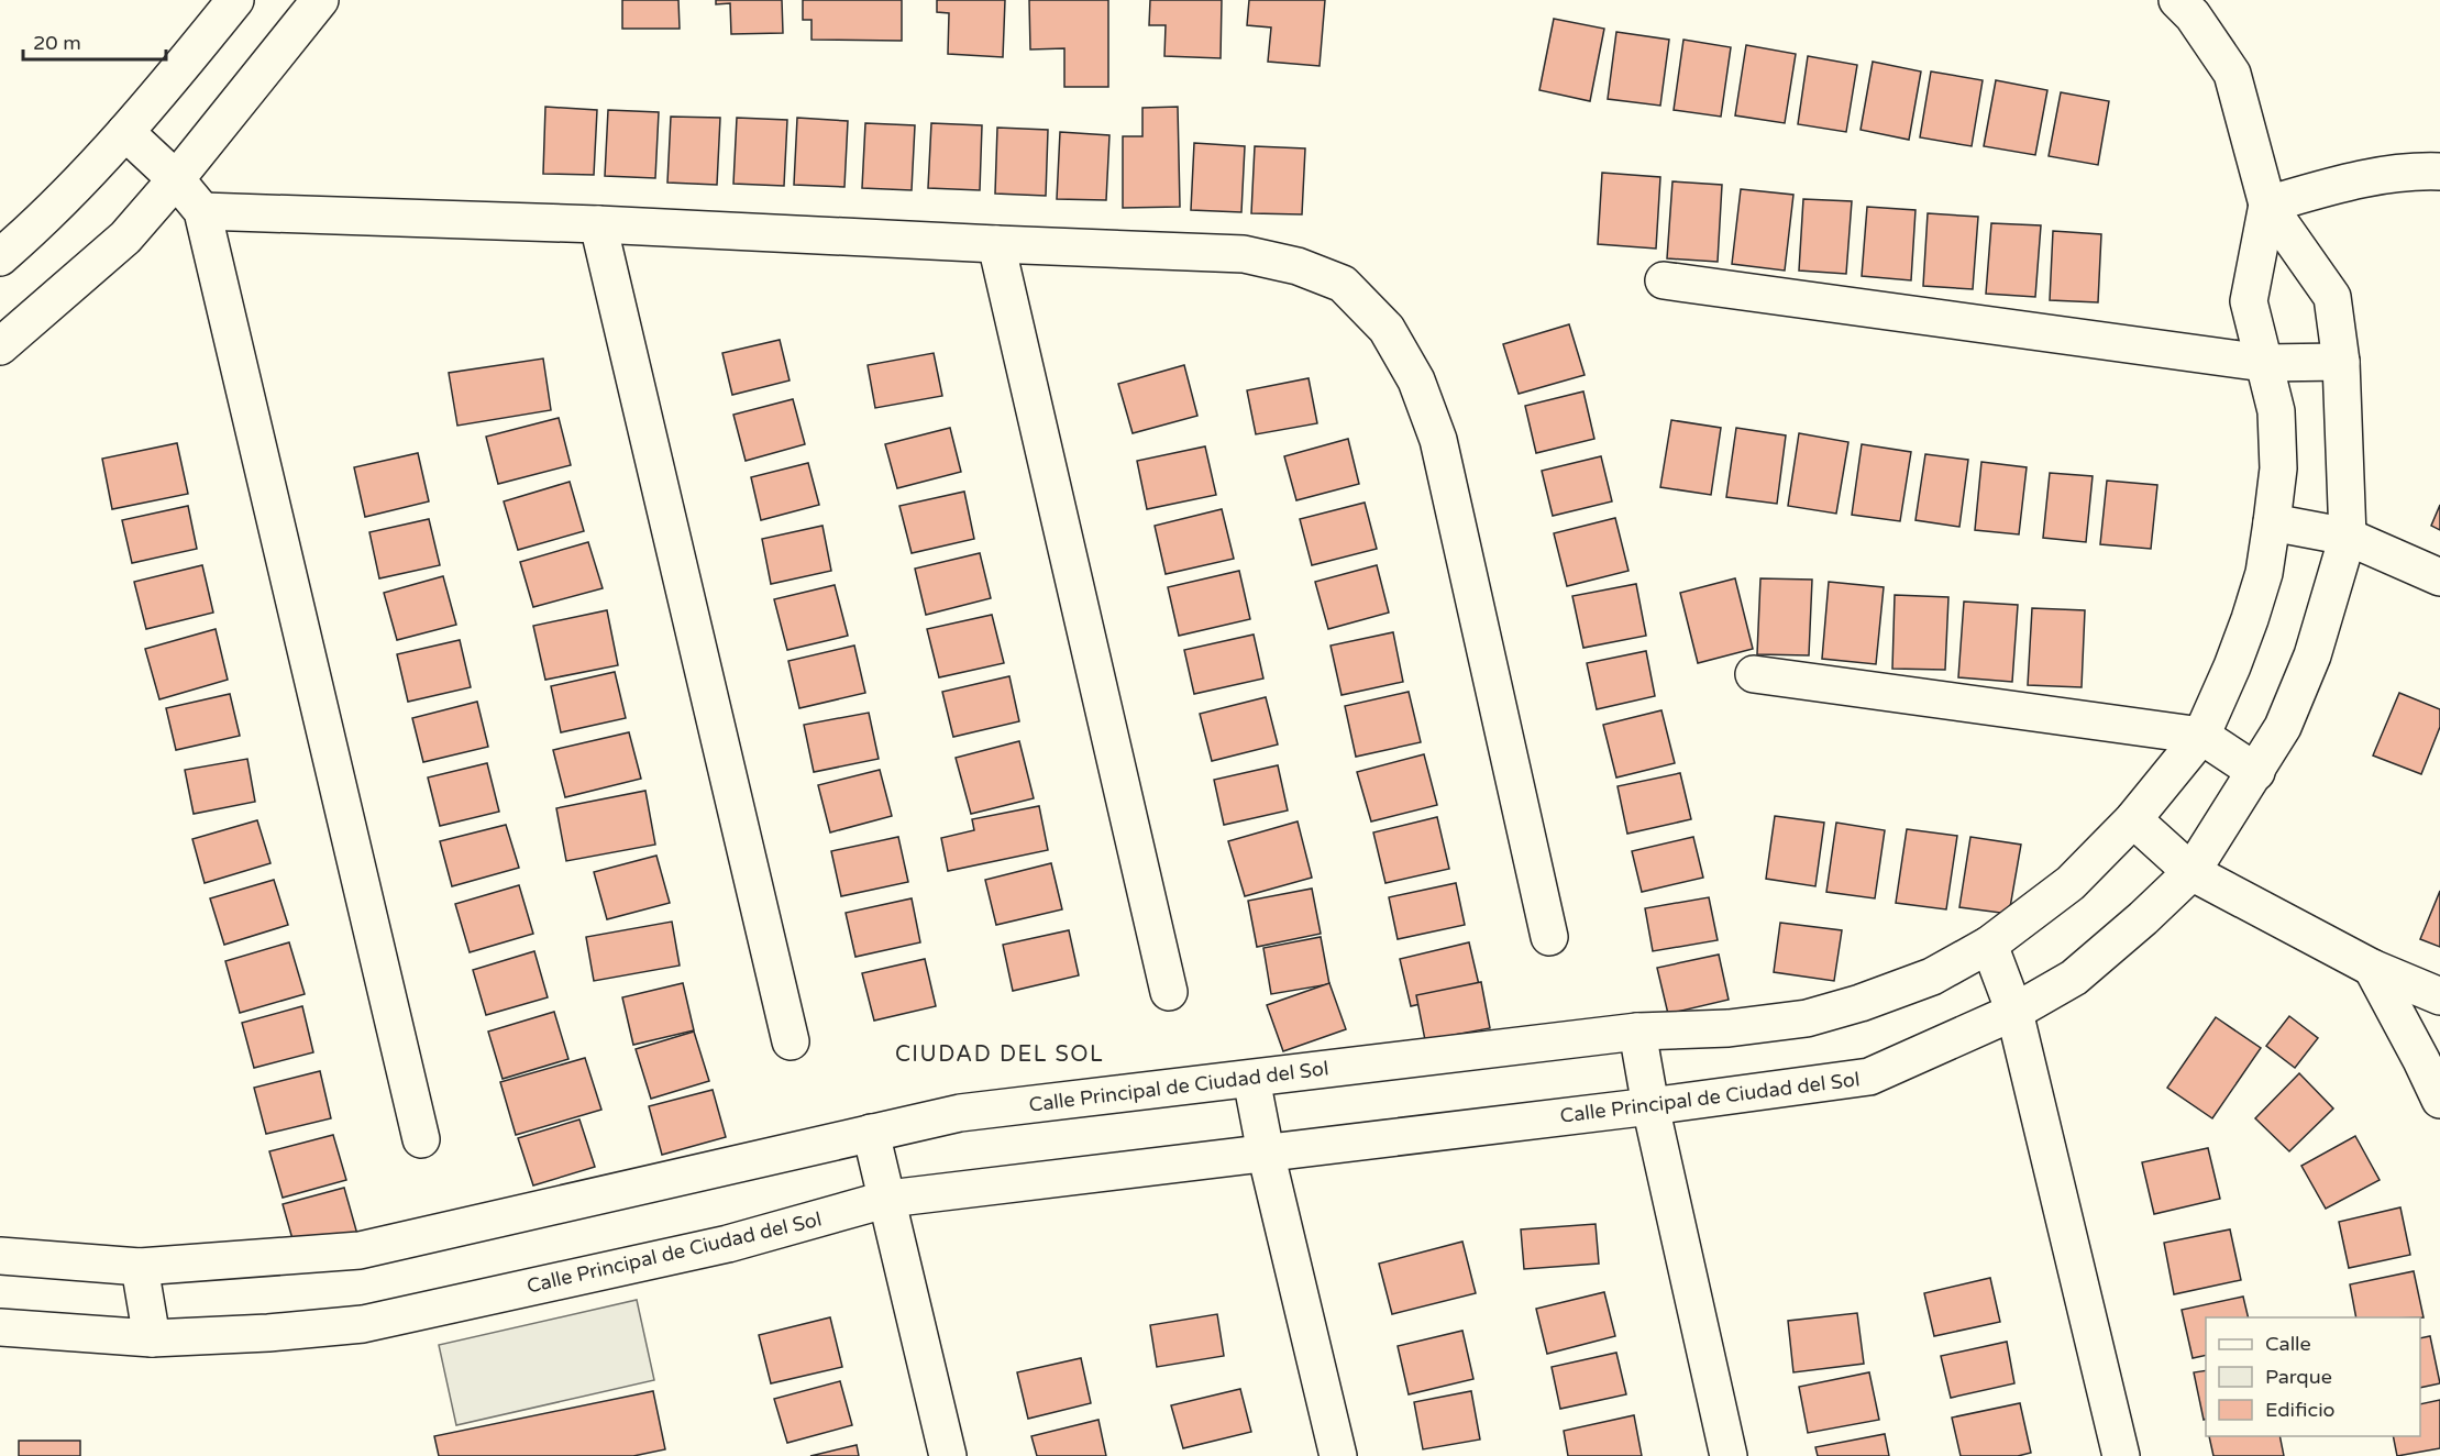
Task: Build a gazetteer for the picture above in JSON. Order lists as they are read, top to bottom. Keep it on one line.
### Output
{"streets":{"street":["Calle Principal de Ciudad del Sol"]},"districts":["CIUDAD DEL SOL"],"legend":["Calle","Parque","Edificio"],"scale_bar":"20 m"}
